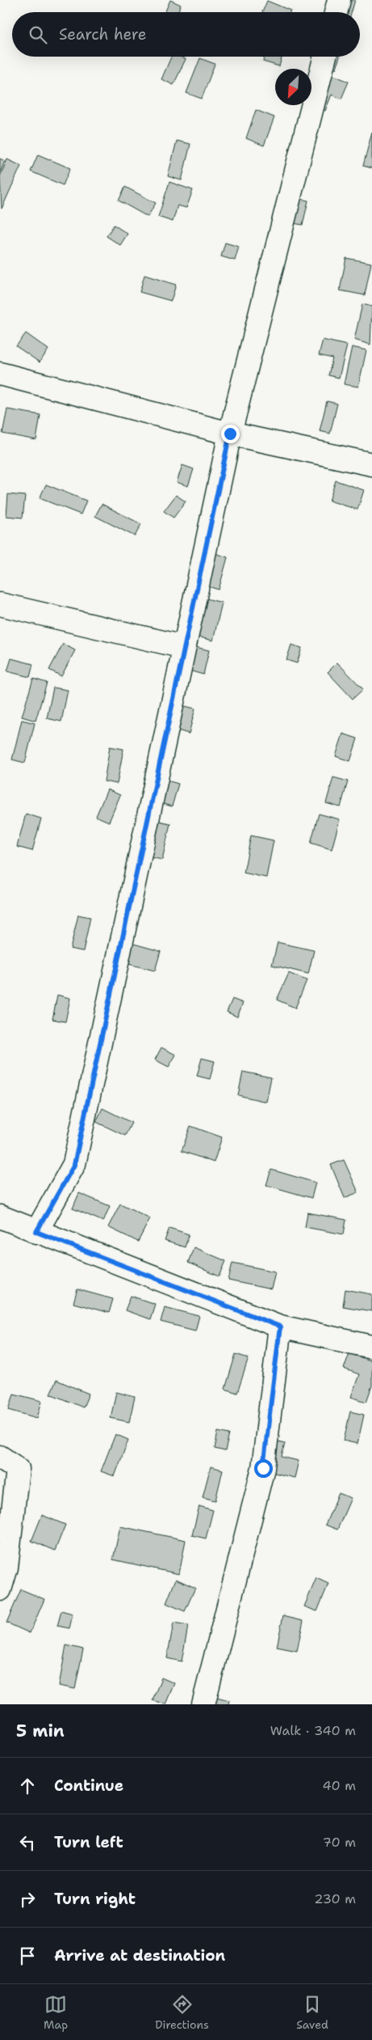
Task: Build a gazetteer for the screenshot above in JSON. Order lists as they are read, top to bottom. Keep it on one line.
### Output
{"north":"bottom left","page":{"search":"Search here","heading":["5 min","Walk · 340 m"],"list":[["Continue","40 m"],["Turn left","70 m"],["Turn right","230 m"],"Arrive at destination"],"nav":["Map","Directions","Saved"]}}
